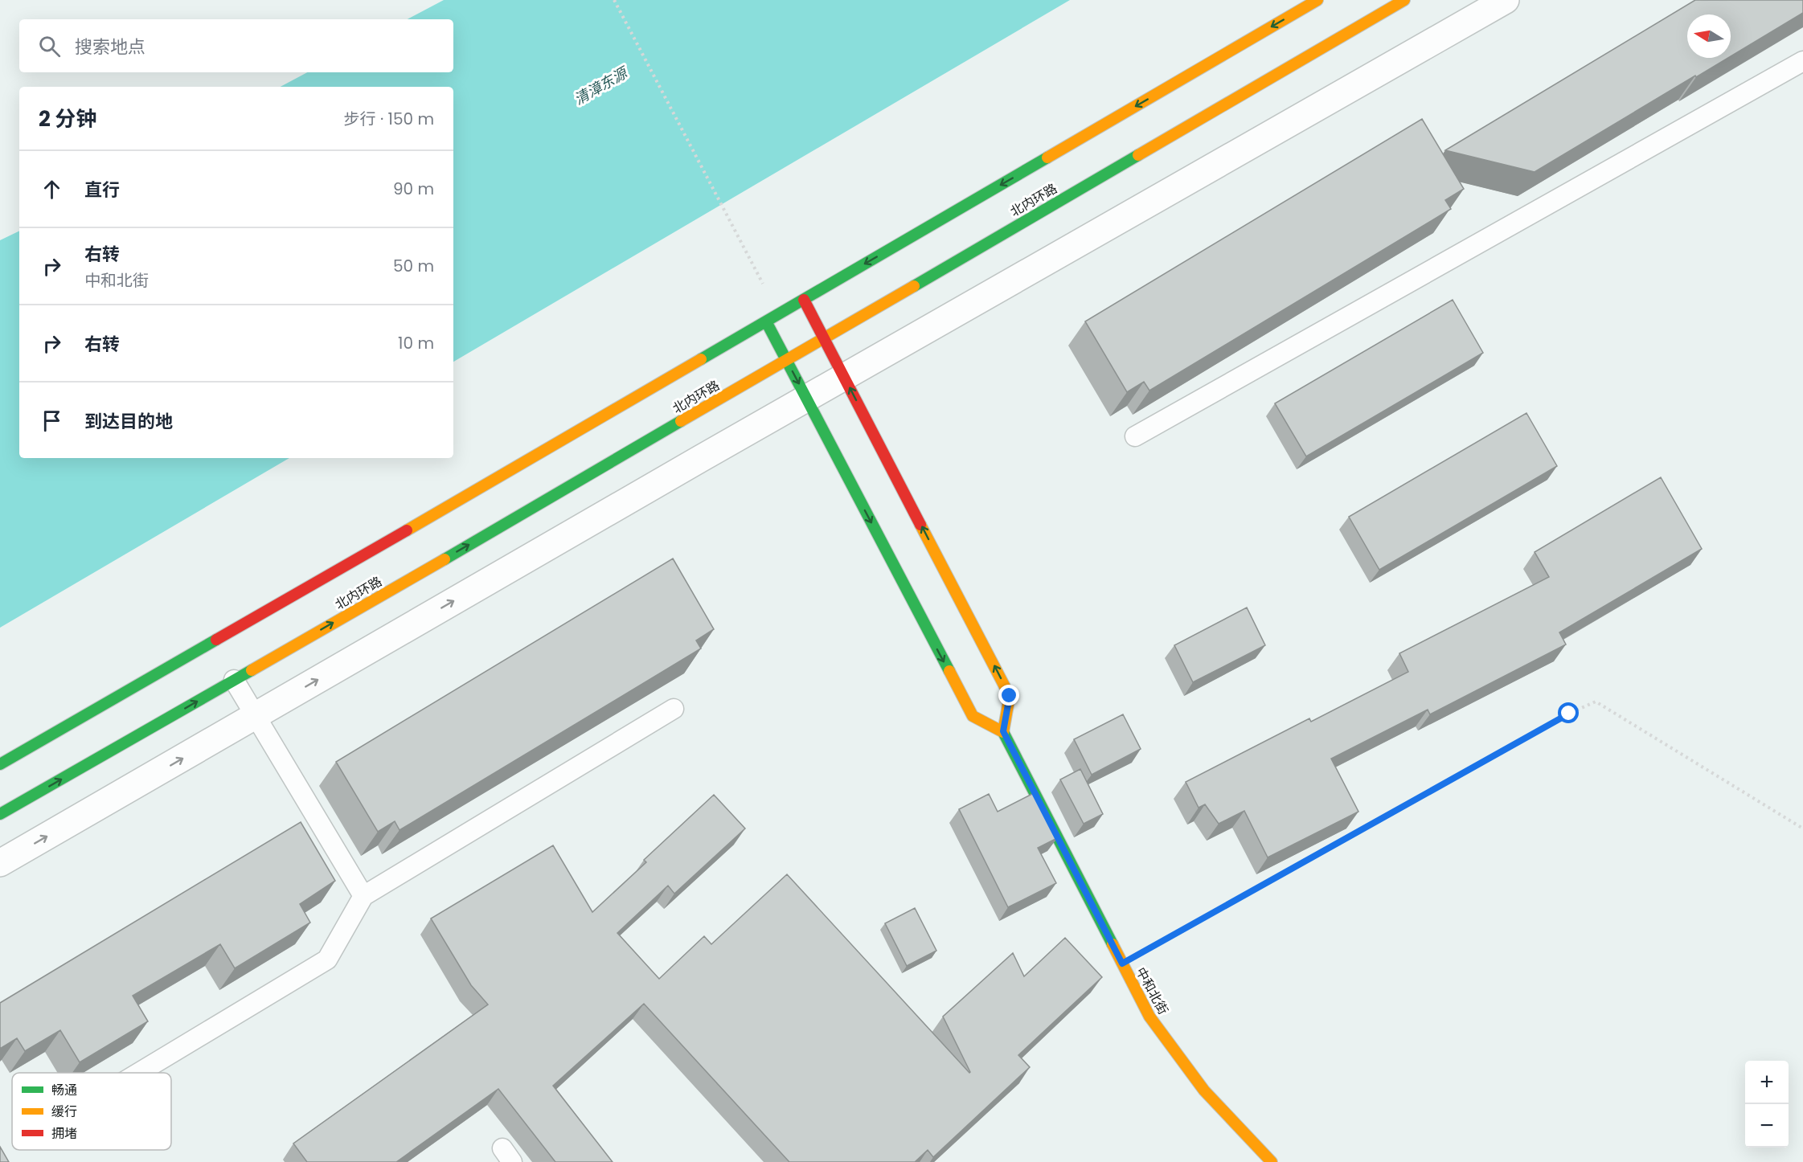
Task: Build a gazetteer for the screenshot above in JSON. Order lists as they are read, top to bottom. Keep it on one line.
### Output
{"streets":{"main road":["北内环路","中和北街"]},"water":["清漳东源"],"legend":["畅通","缓行","拥堵"],"north":"left","page":{"search":"搜索地点","heading":["2 分钟","步行 · 150 m"],"list":[["直行","90 m"],["右转","中和北街","50 m"],["右转","10 m"],"到达目的地"],"map_buttons":["+","−"]}}
